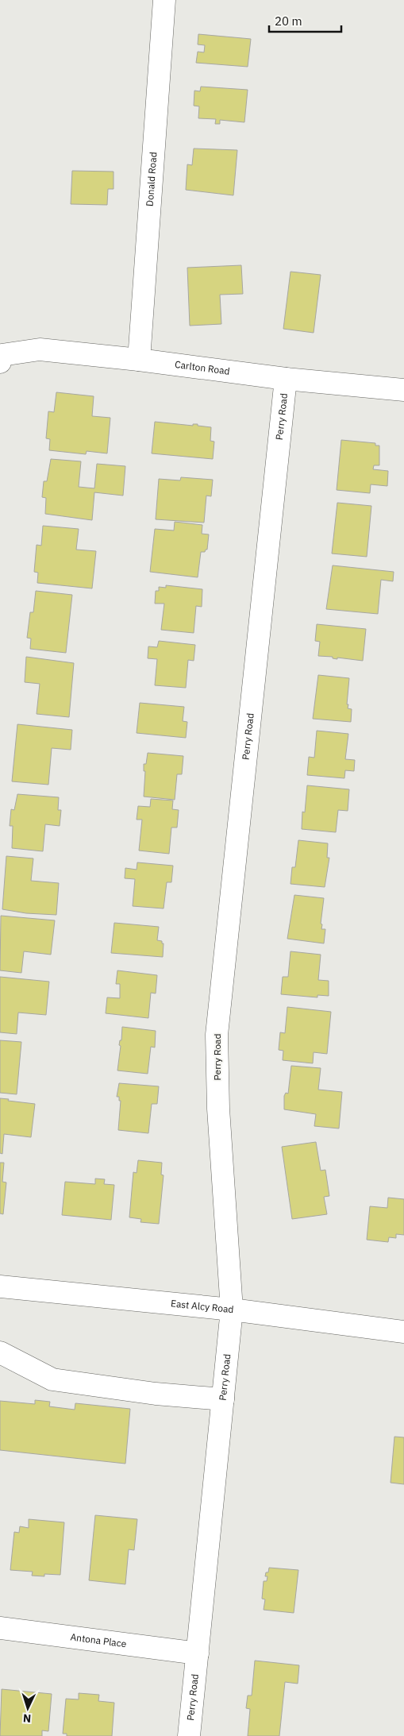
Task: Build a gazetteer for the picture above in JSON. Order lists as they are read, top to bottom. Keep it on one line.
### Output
{"streets":{"street":["Donald Road","Carlton Road","Perry Road","East Alcy Road","Antona Place"]},"crossings":[["Donald Road","Carlton Road"],["Carlton Road","Perry Road"],["Perry Road","East Alcy Road"],["Perry Road","Antona Place"]],"scale_bar":"20 m","north":"bottom"}
